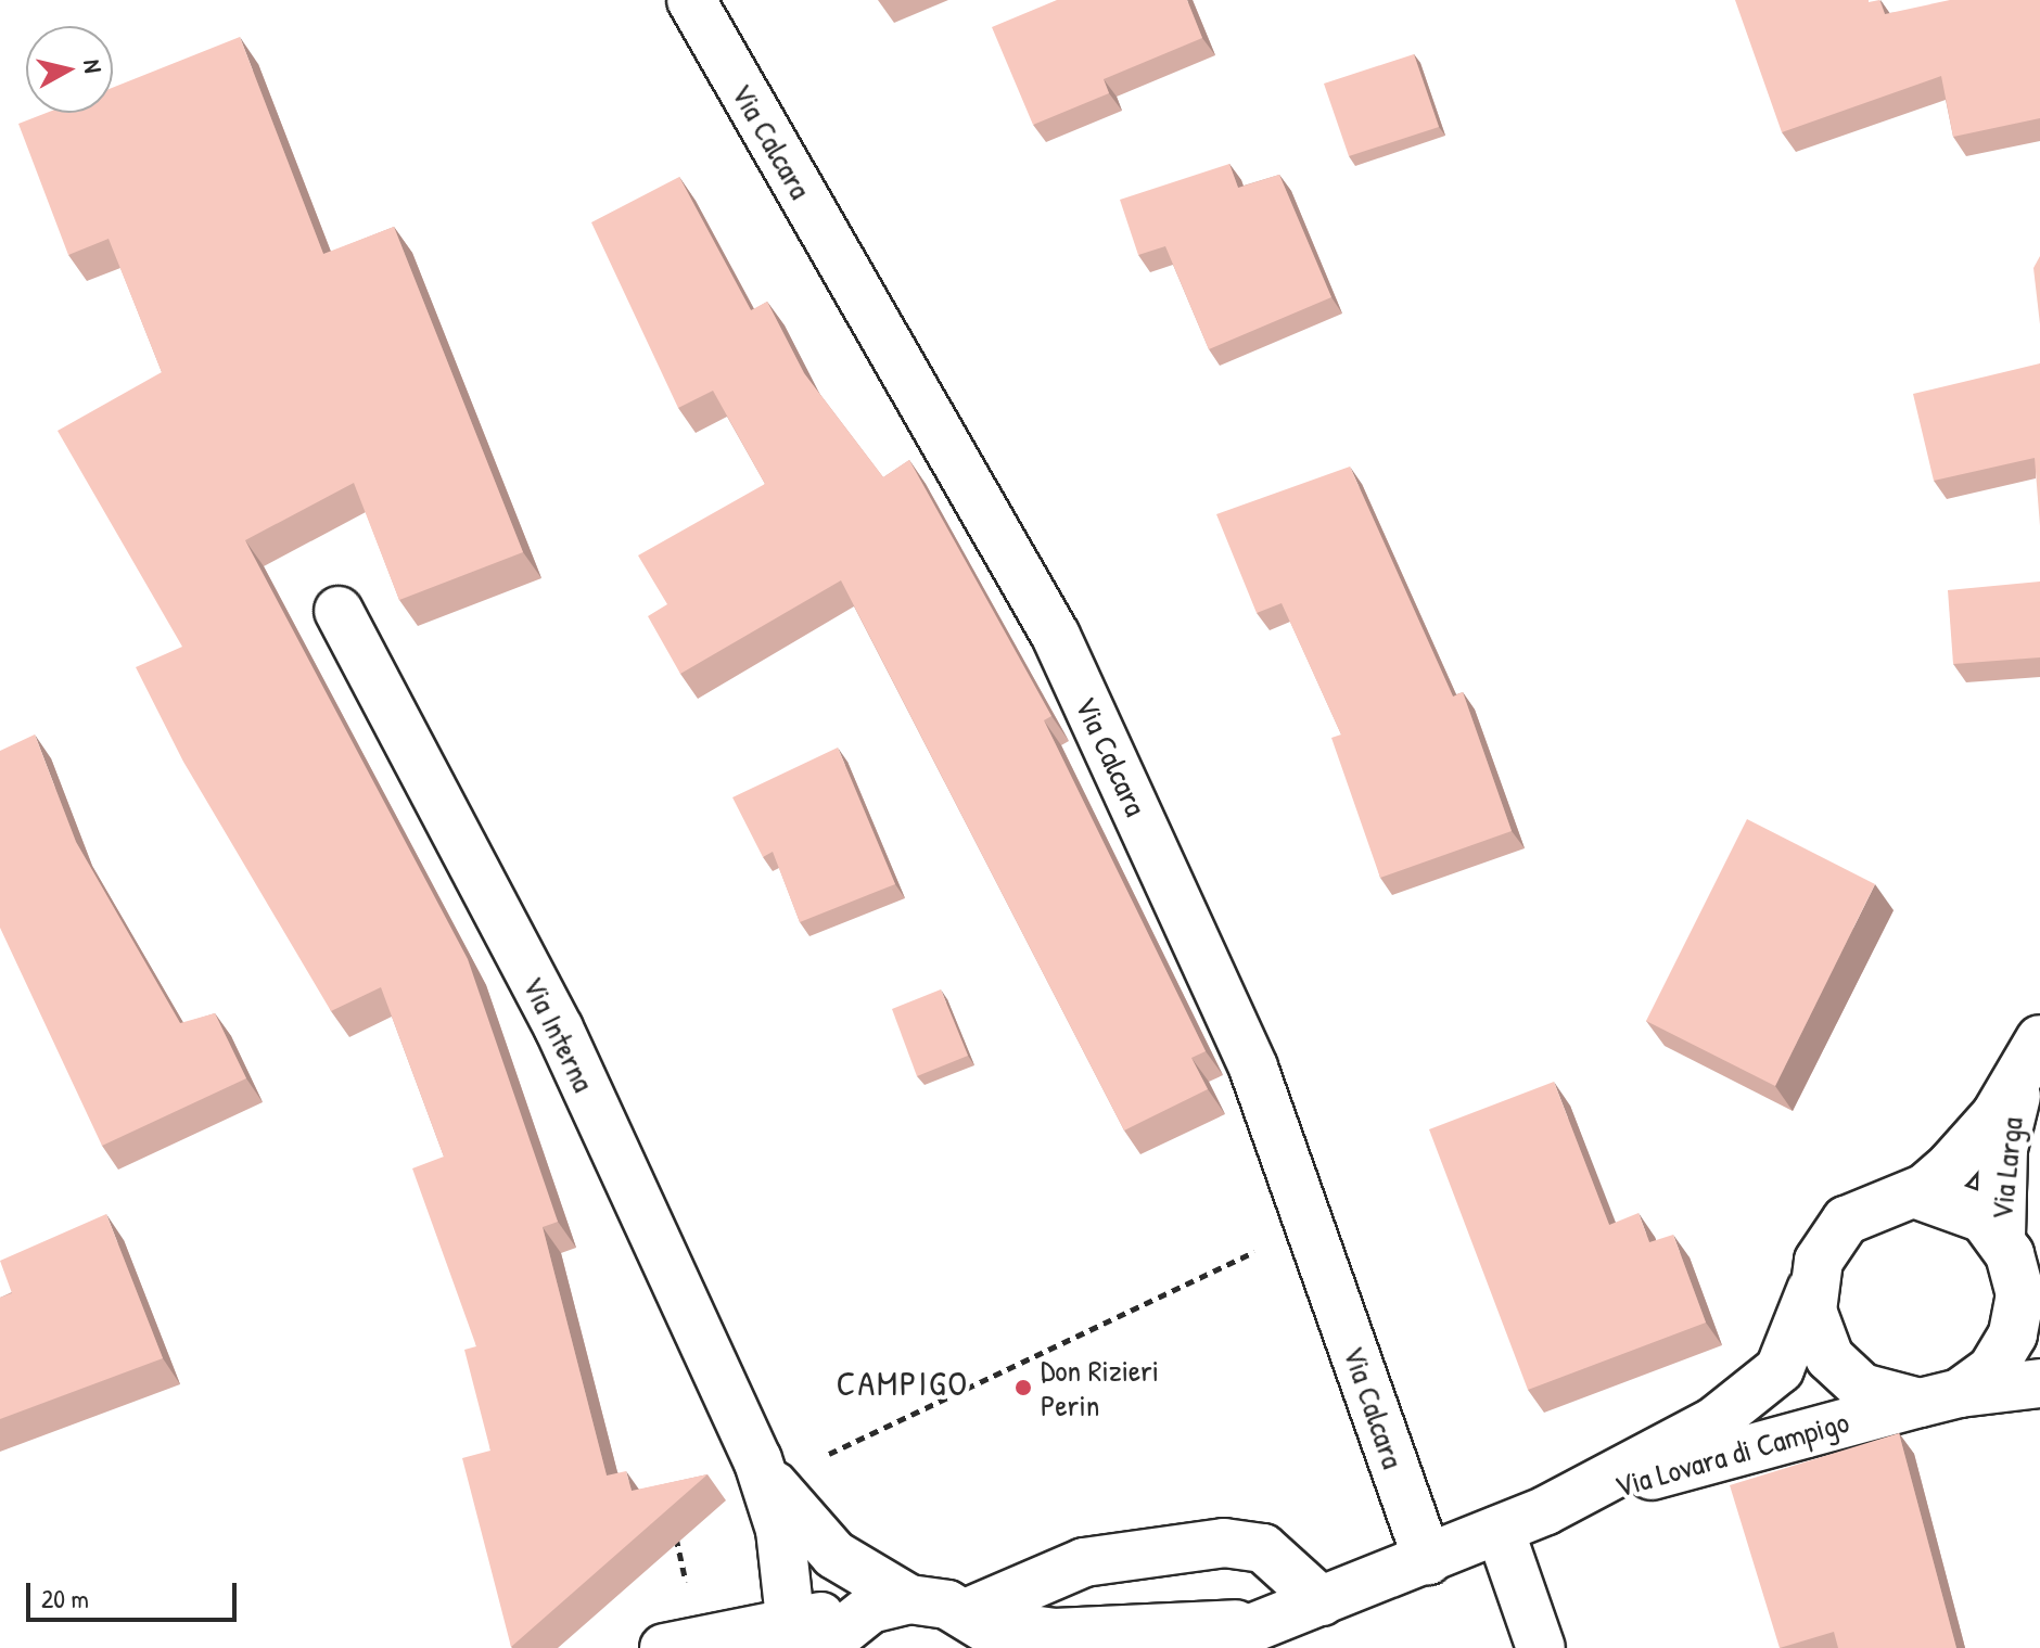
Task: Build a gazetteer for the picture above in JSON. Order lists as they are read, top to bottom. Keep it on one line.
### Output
{"streets":{"street":["Via Calcara","Via Interna","Via Larga","Via Lovara di Campigo"]},"crossings":[["Via Calcara","Via Lovara di Campigo"],["Via Interna","Via Lovara di Campigo"],["Via Larga","Via Lovara di Campigo"]],"districts":["CAMPIGO"],"places":["Don Rizieri Perin"],"scale_bar":"20 m","north":"right"}
